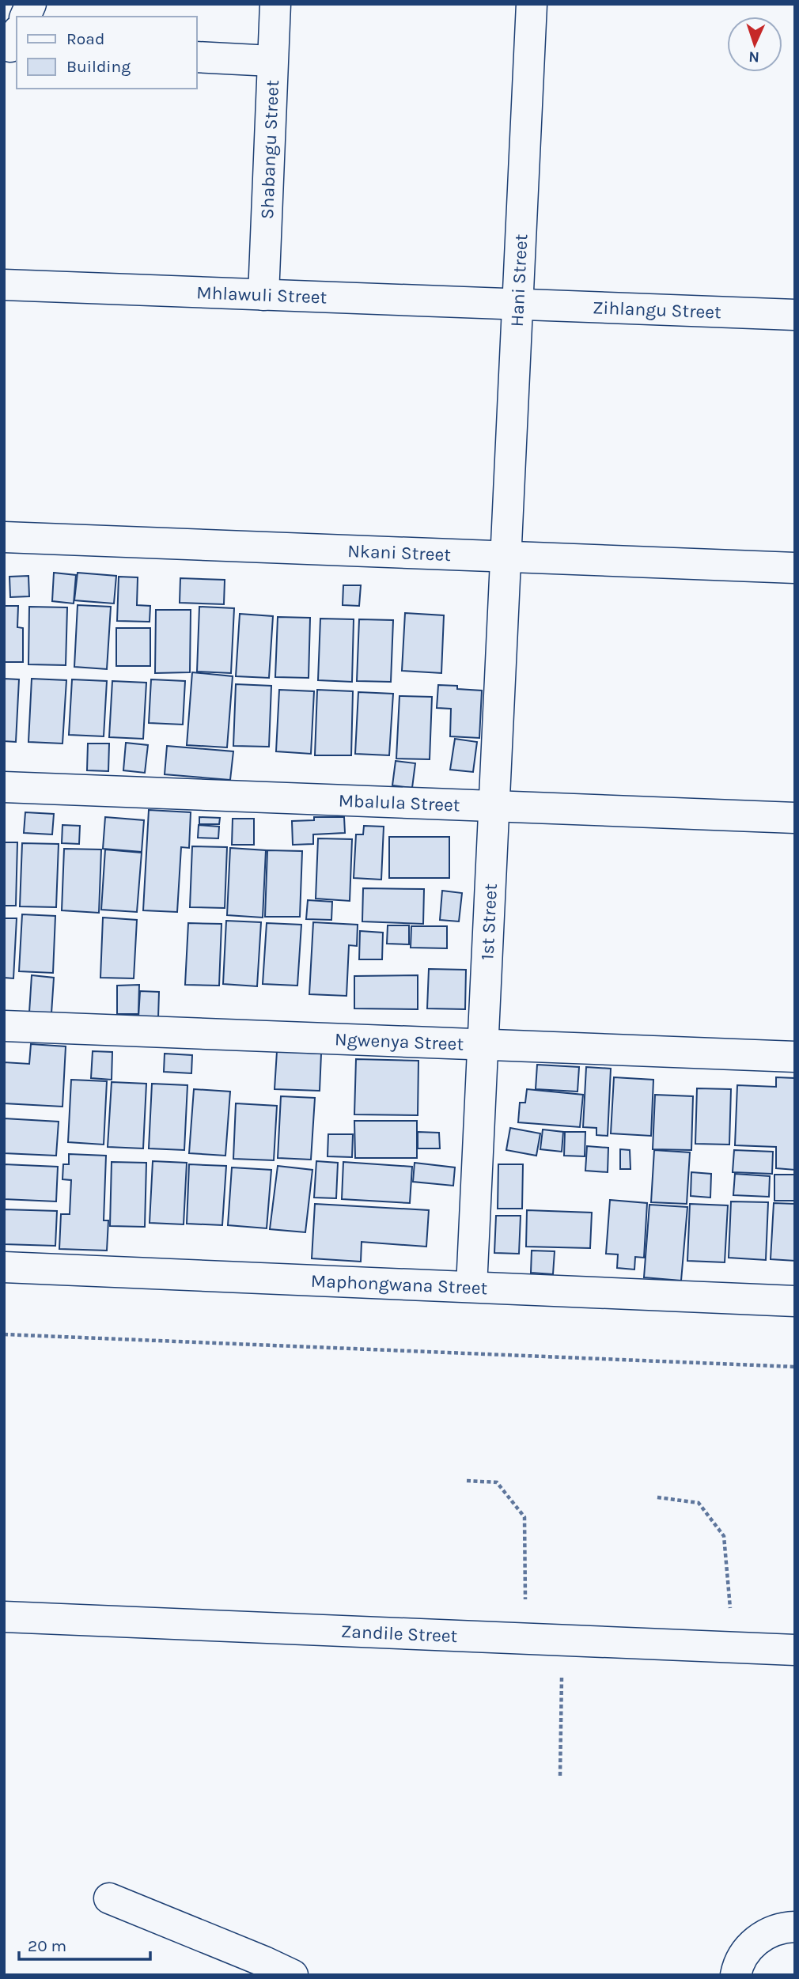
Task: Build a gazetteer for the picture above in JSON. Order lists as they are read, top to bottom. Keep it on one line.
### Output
{"streets":{"street":["Shabangu Street","Hani Street","Mhlawuli Street","Zihlangu Street","Nkani Street","Mbalula Street","1st Street","Ngwenya Street","Maphongwana Street","Zandile Street"]},"crossings":[["Shabangu Street","Mhlawuli Street"],["Hani Street","Mhlawuli Street"],["Hani Street","Zihlangu Street"],["Hani Street","Nkani Street"],["Hani Street","1st Street"],["Mhlawuli Street","Zihlangu Street"],["Nkani Street","1st Street"],["Mbalula Street","1st Street"],["1st Street","Ngwenya Street"],["1st Street","Maphongwana Street"]],"legend":["Road","Building"],"scale_bar":"20 m","north":"bottom"}
